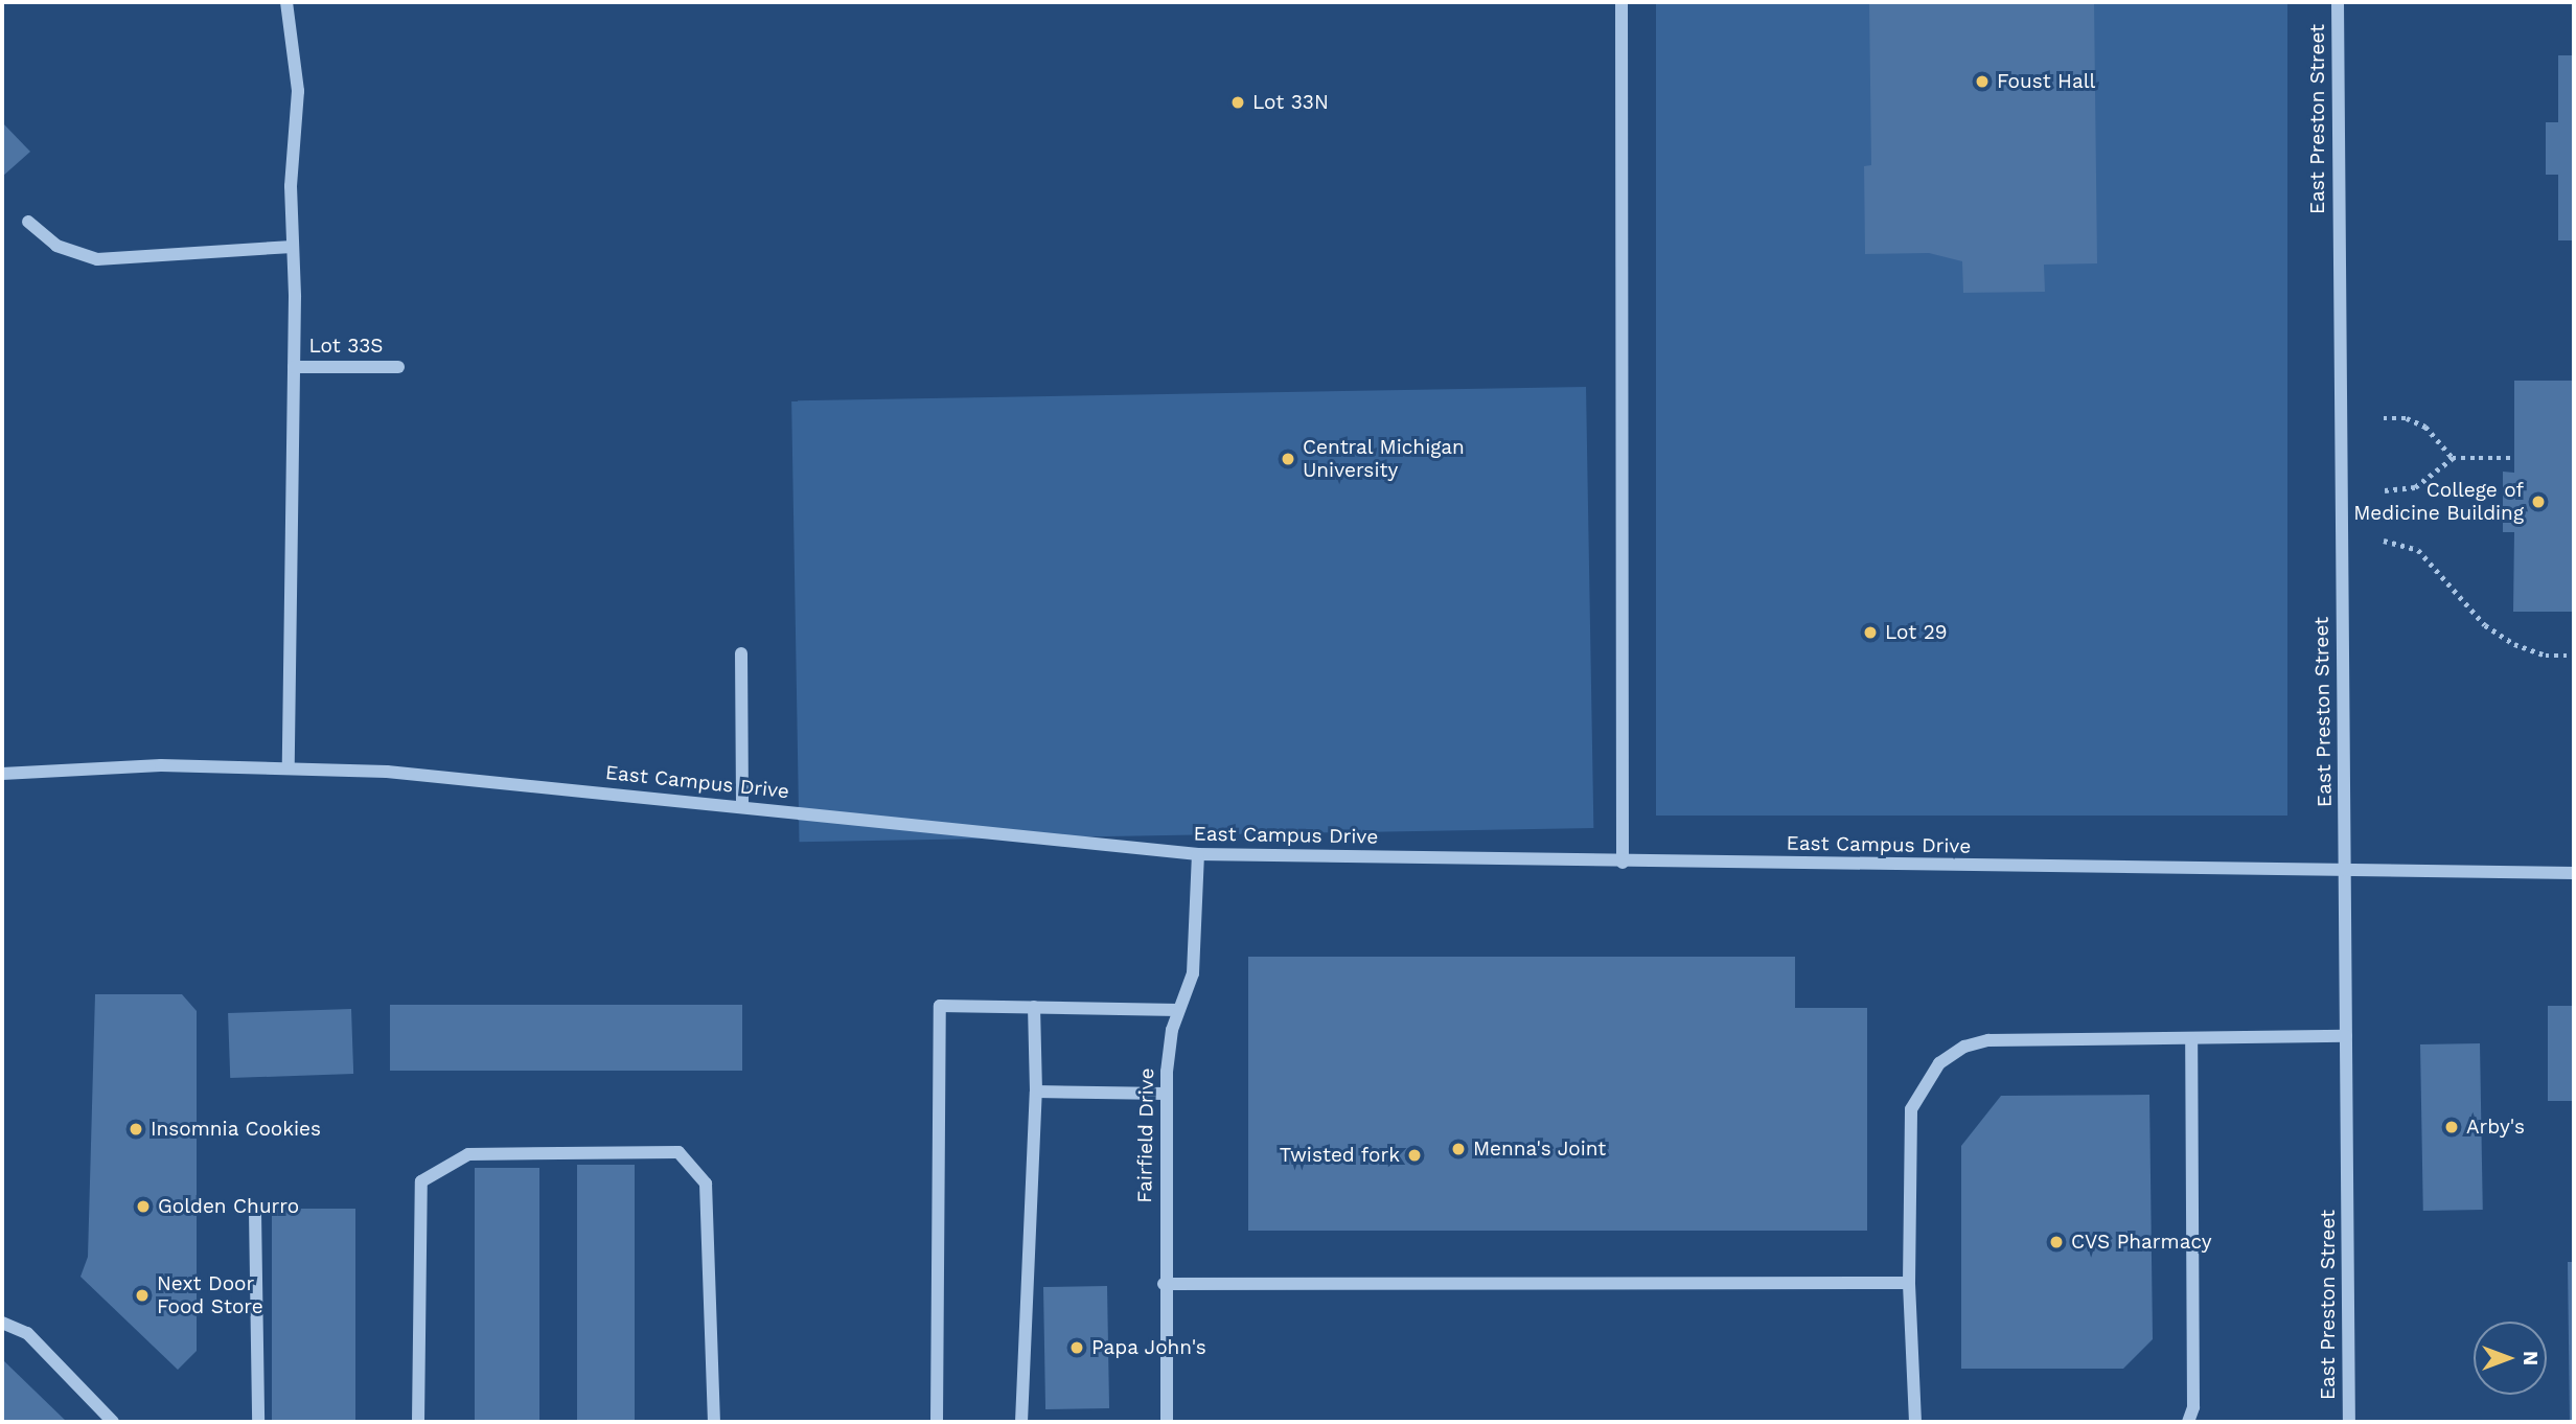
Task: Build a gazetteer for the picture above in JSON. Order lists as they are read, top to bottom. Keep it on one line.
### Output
{"streets":{"street":["East Preston Street","Lot 33S","East Campus Drive","Fairfield Drive"]},"crossings":[["East Preston Street","East Campus Drive"],["East Campus Drive","Fairfield Drive"]],"places":["Foust Hall","Lot 33N","Central Michigan University","College of Medicine Building","Lot 29","Arby's","Insomnia Cookies","Menna's Joint","Twisted fork","Golden Churro","CVS Pharmacy","Next Door Food Store","Papa John's"],"north":"right"}
